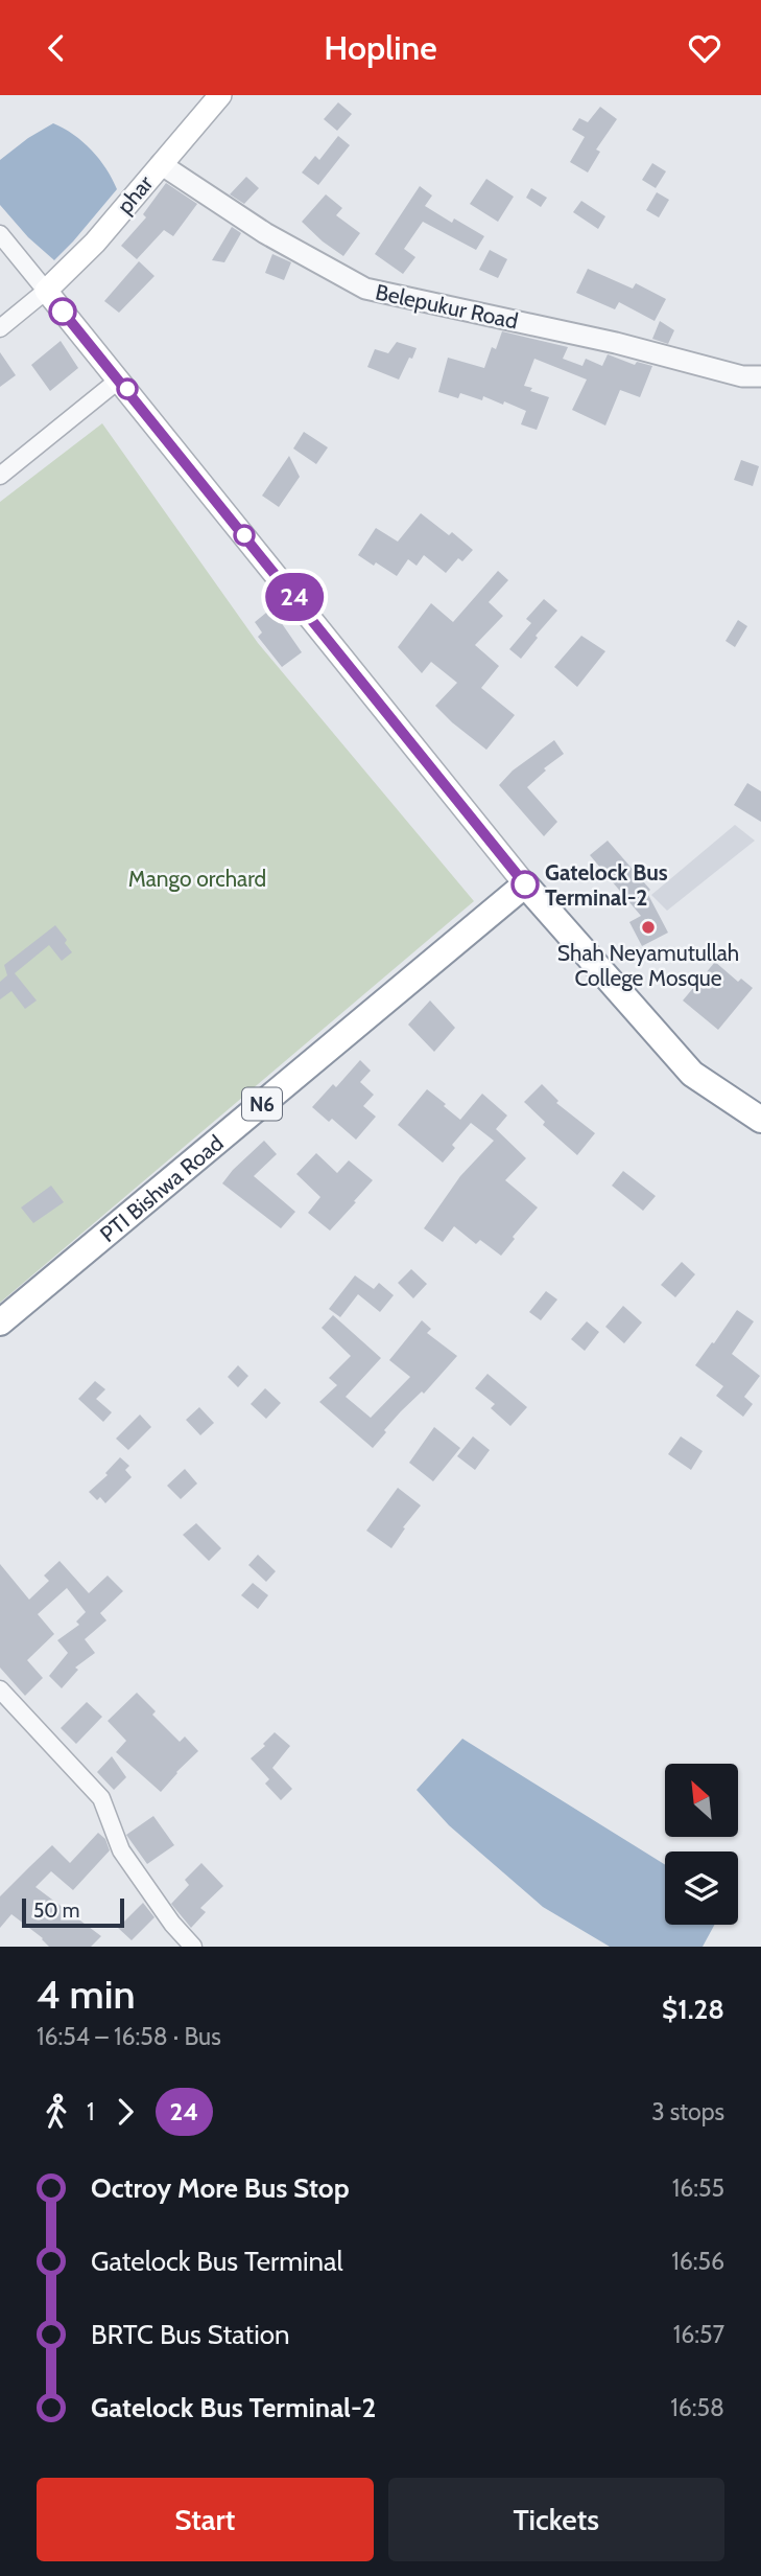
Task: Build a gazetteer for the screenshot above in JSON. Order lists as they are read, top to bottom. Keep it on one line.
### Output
{"streets":{"highway":["N6","PTI Bishwa Road"],"main road":["phar"],"street":["Belepukur Road"]},"crossings":[["phar","Belepukur Road"]],"parks":["Mango orchard"],"places":["Gatelock Bus Terminal-2","Shah Neyamutullah College Mosque"],"lines":["bus line 24"],"scale_bar":"50 m","north":"top left","page":{"header":"Hopline","on_map":"24","scale":"50 m","heading":["4 min","16:54 – 16:58 · Bus","$1.28"],"legs":["1","24","3 stops"],"list":[{"name":"Octroy More Bus Stop","value":"16:55"},{"name":"Gatelock Bus Terminal","value":"16:56"},{"name":"BRTC Bus Station","value":"16:57"},{"name":"Gatelock Bus Terminal-2","value":"16:58"}],"buttons":["Start","Tickets"]}}
